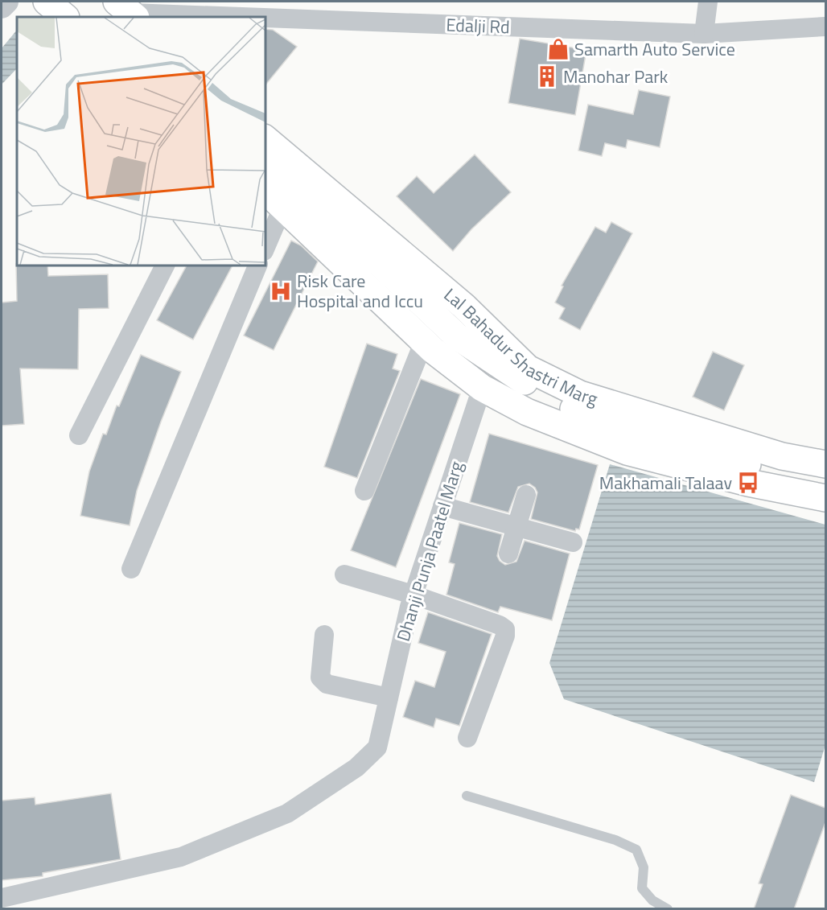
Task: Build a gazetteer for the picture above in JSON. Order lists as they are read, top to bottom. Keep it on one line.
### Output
{"streets":{"main road":["Lal Bahadur Shastri Marg"],"street":["Edalji Rd","Dhanji Punja Paatel Marg"]},"places":{"shop":["Samarth Auto Service"],"building":["Manohar Park"],"hospital":["Risk Care Hospital and Iccu"],"bus stop":["Makhamali Talaav"]}}
